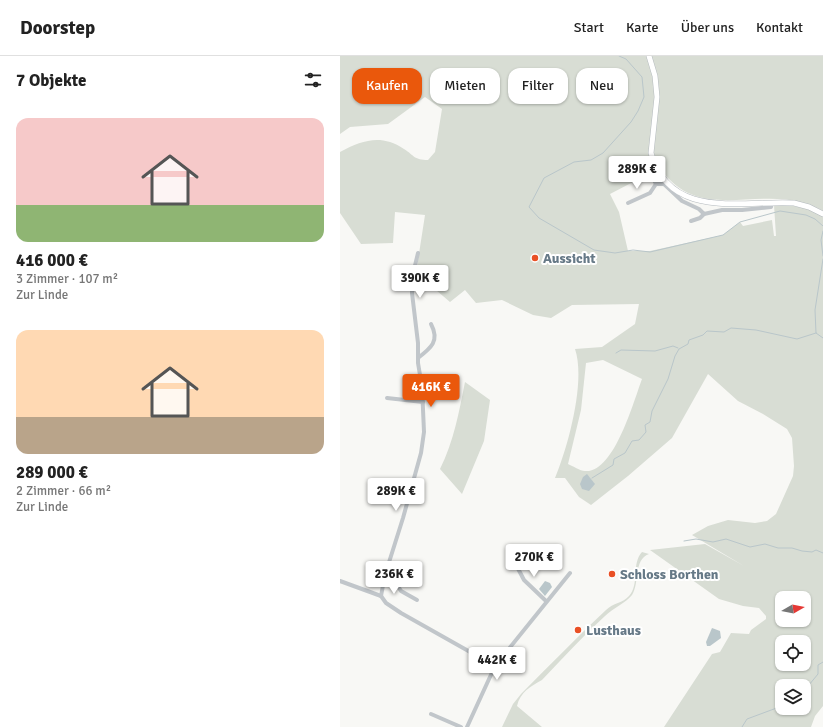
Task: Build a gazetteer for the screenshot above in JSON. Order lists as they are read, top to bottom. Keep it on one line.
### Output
{"places":["Aussicht","Schloss Borthen","Lusthaus"],"north":"right","page":{"header":"Doorstep","nav":["Start","Karte","Über uns","Kontakt"],"heading":"7 Objekte","chip":["Kaufen","Mieten","Filter","Neu"],"list":[{"name":"416 000 €","note":"3 Zimmer · 107 m² · Zur Linde"},{"name":"289 000 €","note":"2 Zimmer · 66 m² · Zur Linde"}],"price":["289K €","390K €","416K €","289K €","270K €","236K €","442K €"]}}
